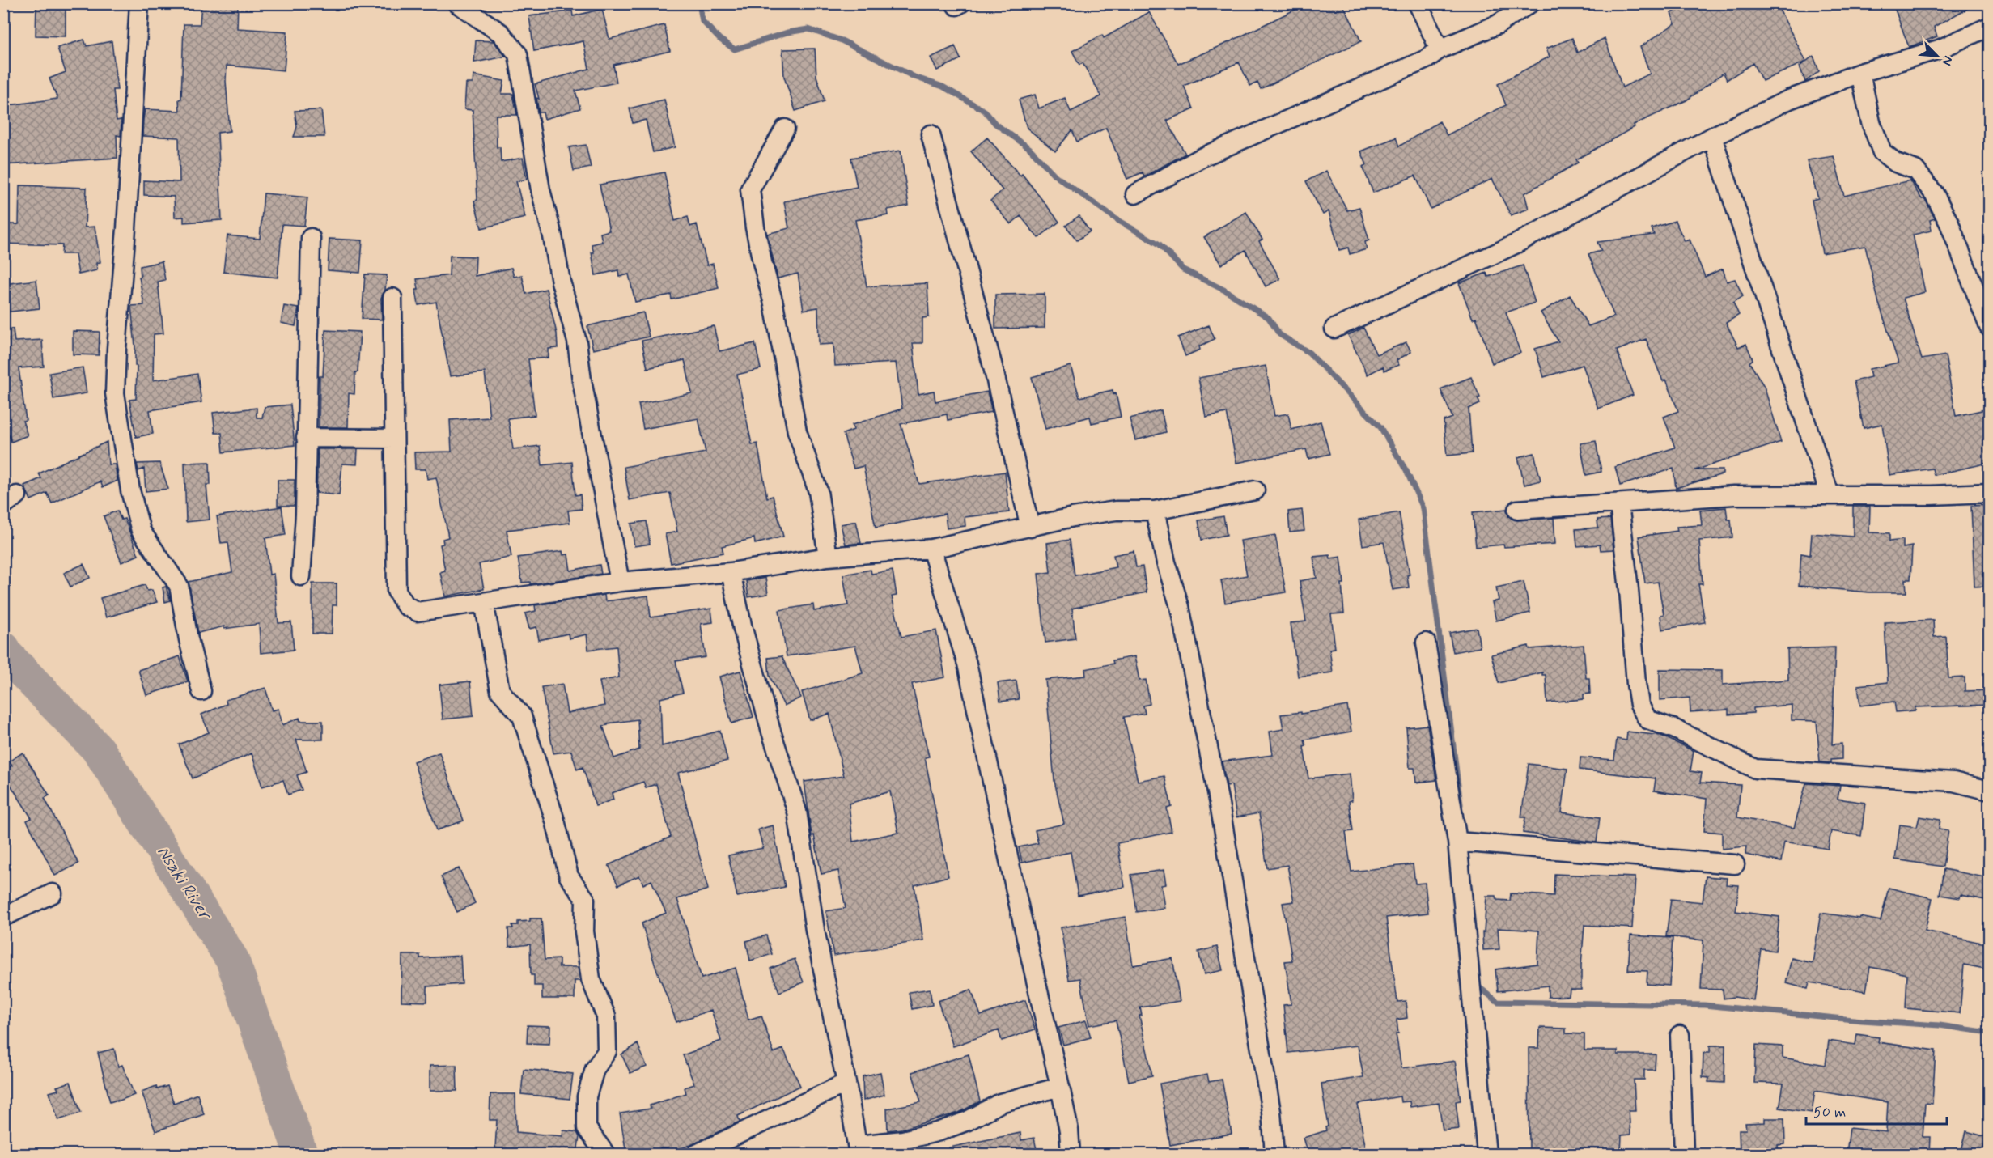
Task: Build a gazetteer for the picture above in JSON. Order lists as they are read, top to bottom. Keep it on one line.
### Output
{"water":["Nsaki River"],"scale_bar":"50 m","north":"bottom right"}
